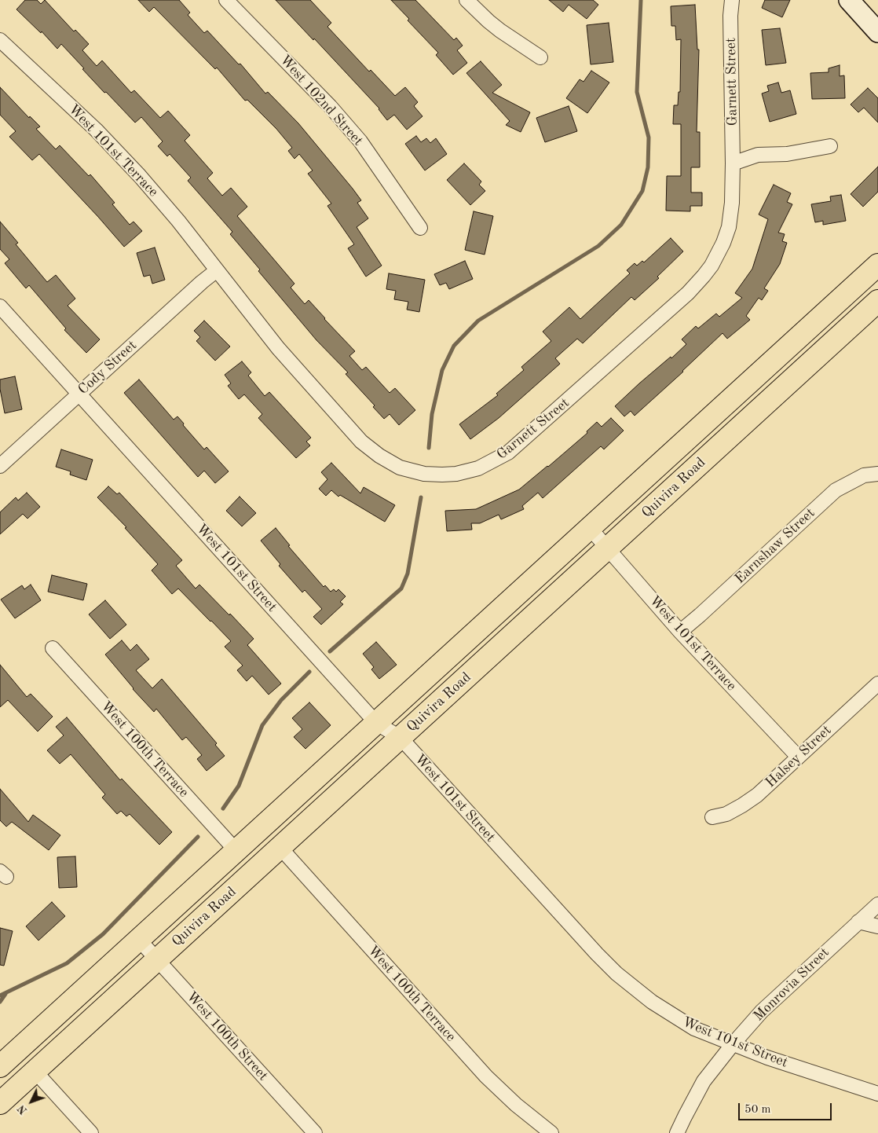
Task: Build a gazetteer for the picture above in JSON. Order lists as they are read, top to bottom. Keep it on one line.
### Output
{"streets":{"main road":["Quivira Road"],"street":["Garnett Street","West 102nd Street","West 101st Terrace","Cody Street","Earnshaw Street","West 101st Street","West 100th Terrace","Halsey Street","Monrovia Street","West 100th Street"]},"crossings":[["Garnett Street","West 101st Terrace"],["Garnett Street","Cody Street"],["West 101st Terrace","Cody Street"],["West 101st Terrace","Quivira Road"],["West 101st Terrace","Earnshaw Street"],["West 101st Terrace","Halsey Street"],["Cody Street","West 101st Street"],["Quivira Road","West 101st Street"],["Quivira Road","West 100th Terrace"],["Quivira Road","West 100th Street"],["West 101st Street","Monrovia Street"]],"scale_bar":"50 m","north":"bottom left"}
